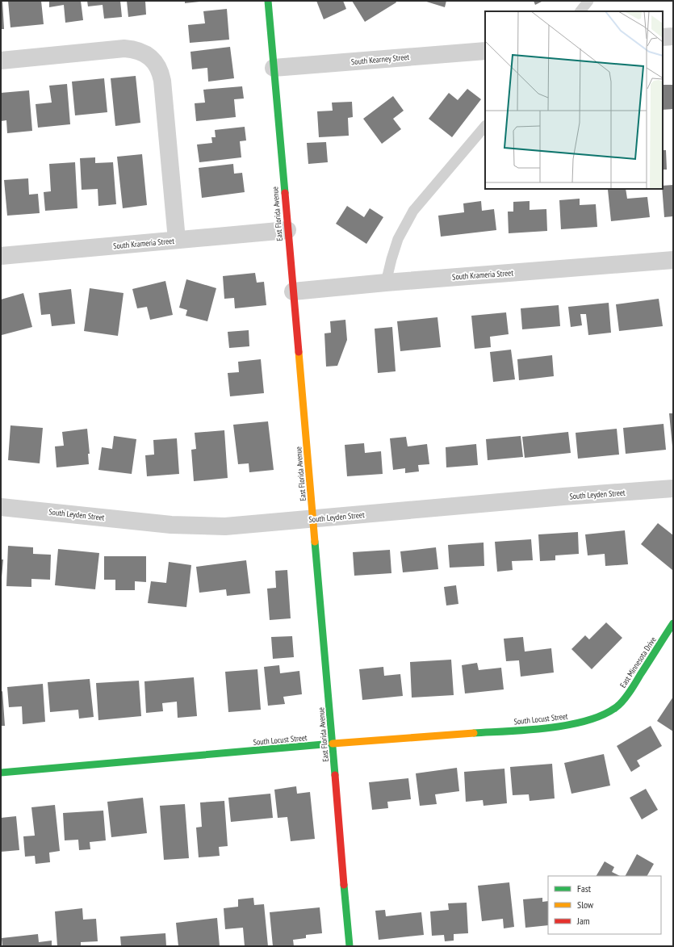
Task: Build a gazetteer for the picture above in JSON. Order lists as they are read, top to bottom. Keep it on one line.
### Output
{"streets":{"street":["South Kearney Street","East Florida Avenue","South Krameria Street","South Leyden Street","East Minnesota Drive","South Locust Street"]},"crossings":[["South Kearney Street","East Florida Avenue"],["East Florida Avenue","South Krameria Street"],["East Florida Avenue","South Leyden Street"],["East Florida Avenue","South Locust Street"],["East Minnesota Drive","South Locust Street"]],"legend":["Fast","Slow","Jam"]}
